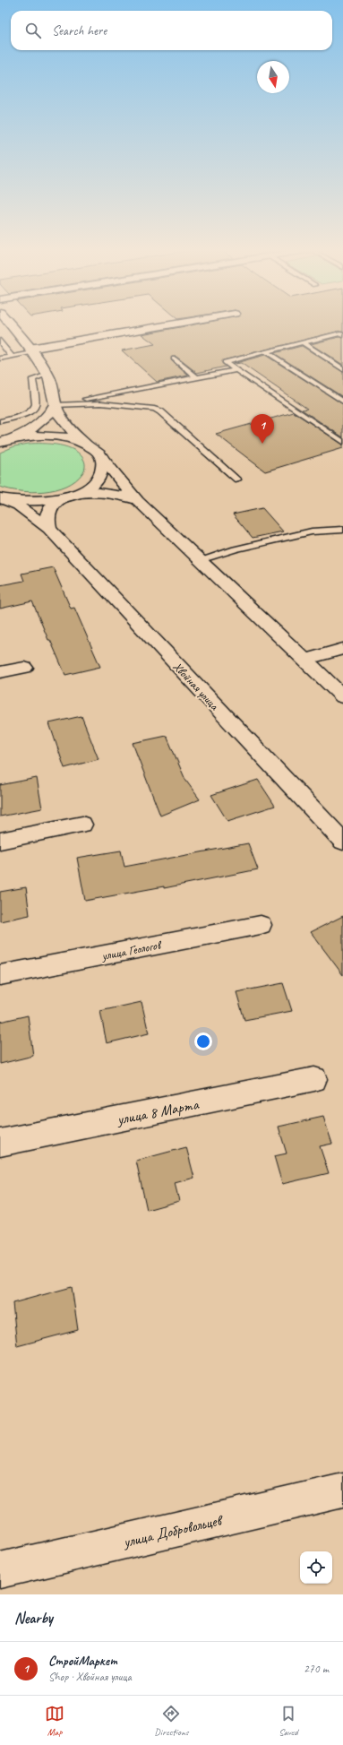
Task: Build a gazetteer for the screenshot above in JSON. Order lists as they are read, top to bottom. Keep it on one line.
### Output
{"streets":{"street":["Хвойная улица","улица Геологов","улица 8 Марта","улица Добровольцев"]},"north":"bottom","page":{"search":"Search here","pins":"1","heading":"Nearby","list":[{"mark":"1","name":"СтройМаркет","note":"Shop · Хвойная улица","value":"270 m"}],"nav":["Map","Directions","Saved"]}}
